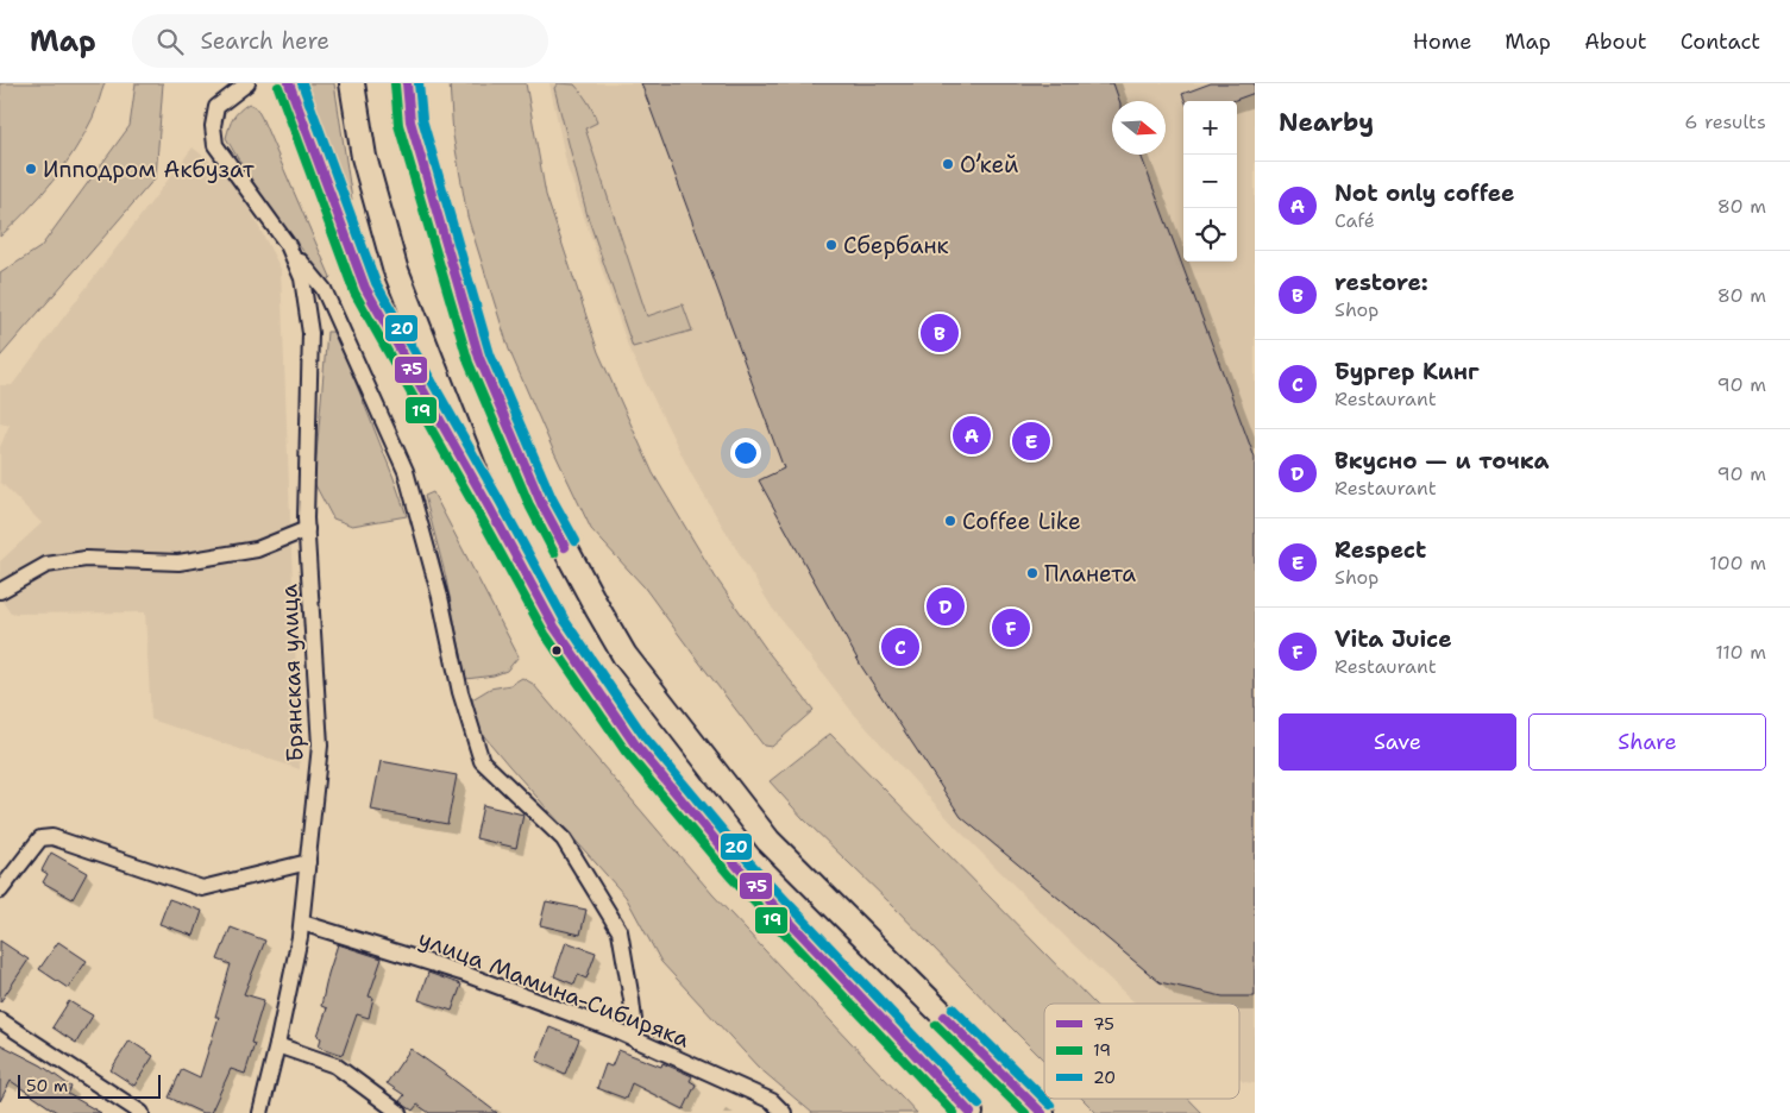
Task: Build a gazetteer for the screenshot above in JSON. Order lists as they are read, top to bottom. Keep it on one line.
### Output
{"streets":{"street":["Брянская улица","улица Мамина-Сибиряка"]},"crossings":[["Брянская улица","улица Мамина-Сибиряка"]],"places":["О’кей","Ипподром Акбузат","Сбербанк","Coffee Like","Планета"],"lines":["transit line 75","transit line 20","transit line 19"],"legend":["75","19","20"],"scale_bar":"50 m","north":"right","page":{"header":"Map","search":"Search here","nav":["Home","Map","About","Contact"],"heading":["Nearby","6 results"],"map_buttons":["+","−"],"list":[{"mark":"A","name":"Not only coffee","note":"Café","value":"80 m"},{"mark":"B","name":"restore:","note":"Shop","value":"80 m"},{"mark":"C","name":"Бургер Кинг","note":"Restaurant","value":"90 m"},{"mark":"D","name":"Вкусно — и точка","note":"Restaurant","value":"90 m"},{"mark":"E","name":"Respect","note":"Shop","value":"100 m"},{"mark":"F","name":"Vita Juice","note":"Restaurant","value":"110 m"}],"pins":["B","A","E","D","F","C"],"buttons":["Save","Share"],"scale":"50 m"}}
